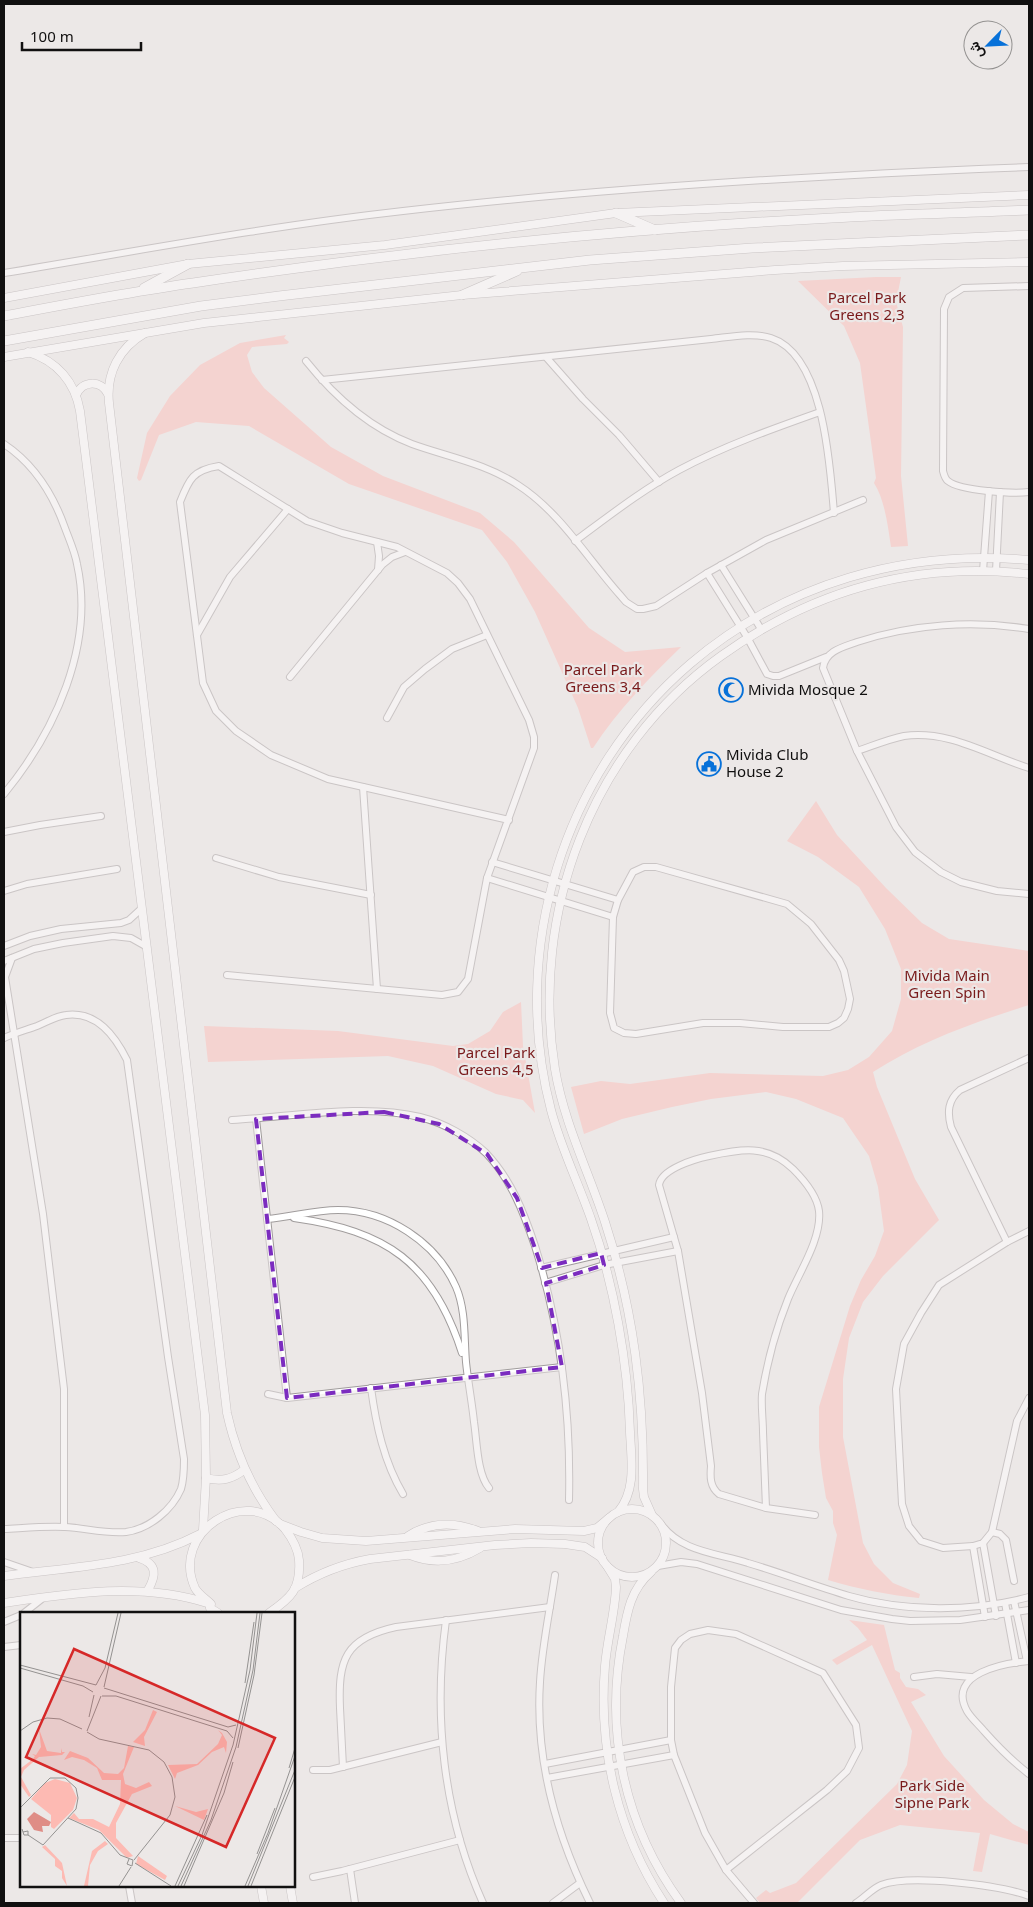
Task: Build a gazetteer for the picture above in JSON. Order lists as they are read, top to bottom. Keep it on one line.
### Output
{"parks":["Parcel Park Greens 2,3","Parcel Park Greens 3,4","Mivida Main Green Spin","Parcel Park Greens 4,5","Park Side Sipne Park"],"places":{"mosque":["Mivida Mosque 2"],"public building":["Mivida Club House 2"]},"scale_bar":"100 m","north":"bottom left"}
